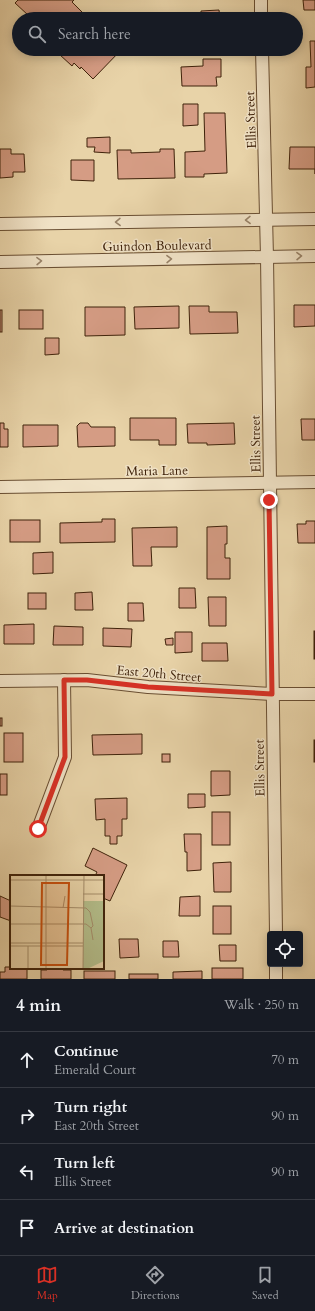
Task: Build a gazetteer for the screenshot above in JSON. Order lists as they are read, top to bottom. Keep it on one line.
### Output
{"streets":{"street":["Ellis Street","Guindon Boulevard","Maria Lane","East 20th Street"]},"crossings":[["Ellis Street","Guindon Boulevard"],["Ellis Street","Maria Lane"],["Ellis Street","East 20th Street"]],"page":{"search":"Search here","heading":["4 min","Walk · 250 m"],"list":[["Continue","Emerald Court","70 m"],["Turn right","East 20th Street","90 m"],["Turn left","Ellis Street","90 m"],"Arrive at destination"],"nav":["Map","Directions","Saved"]}}
